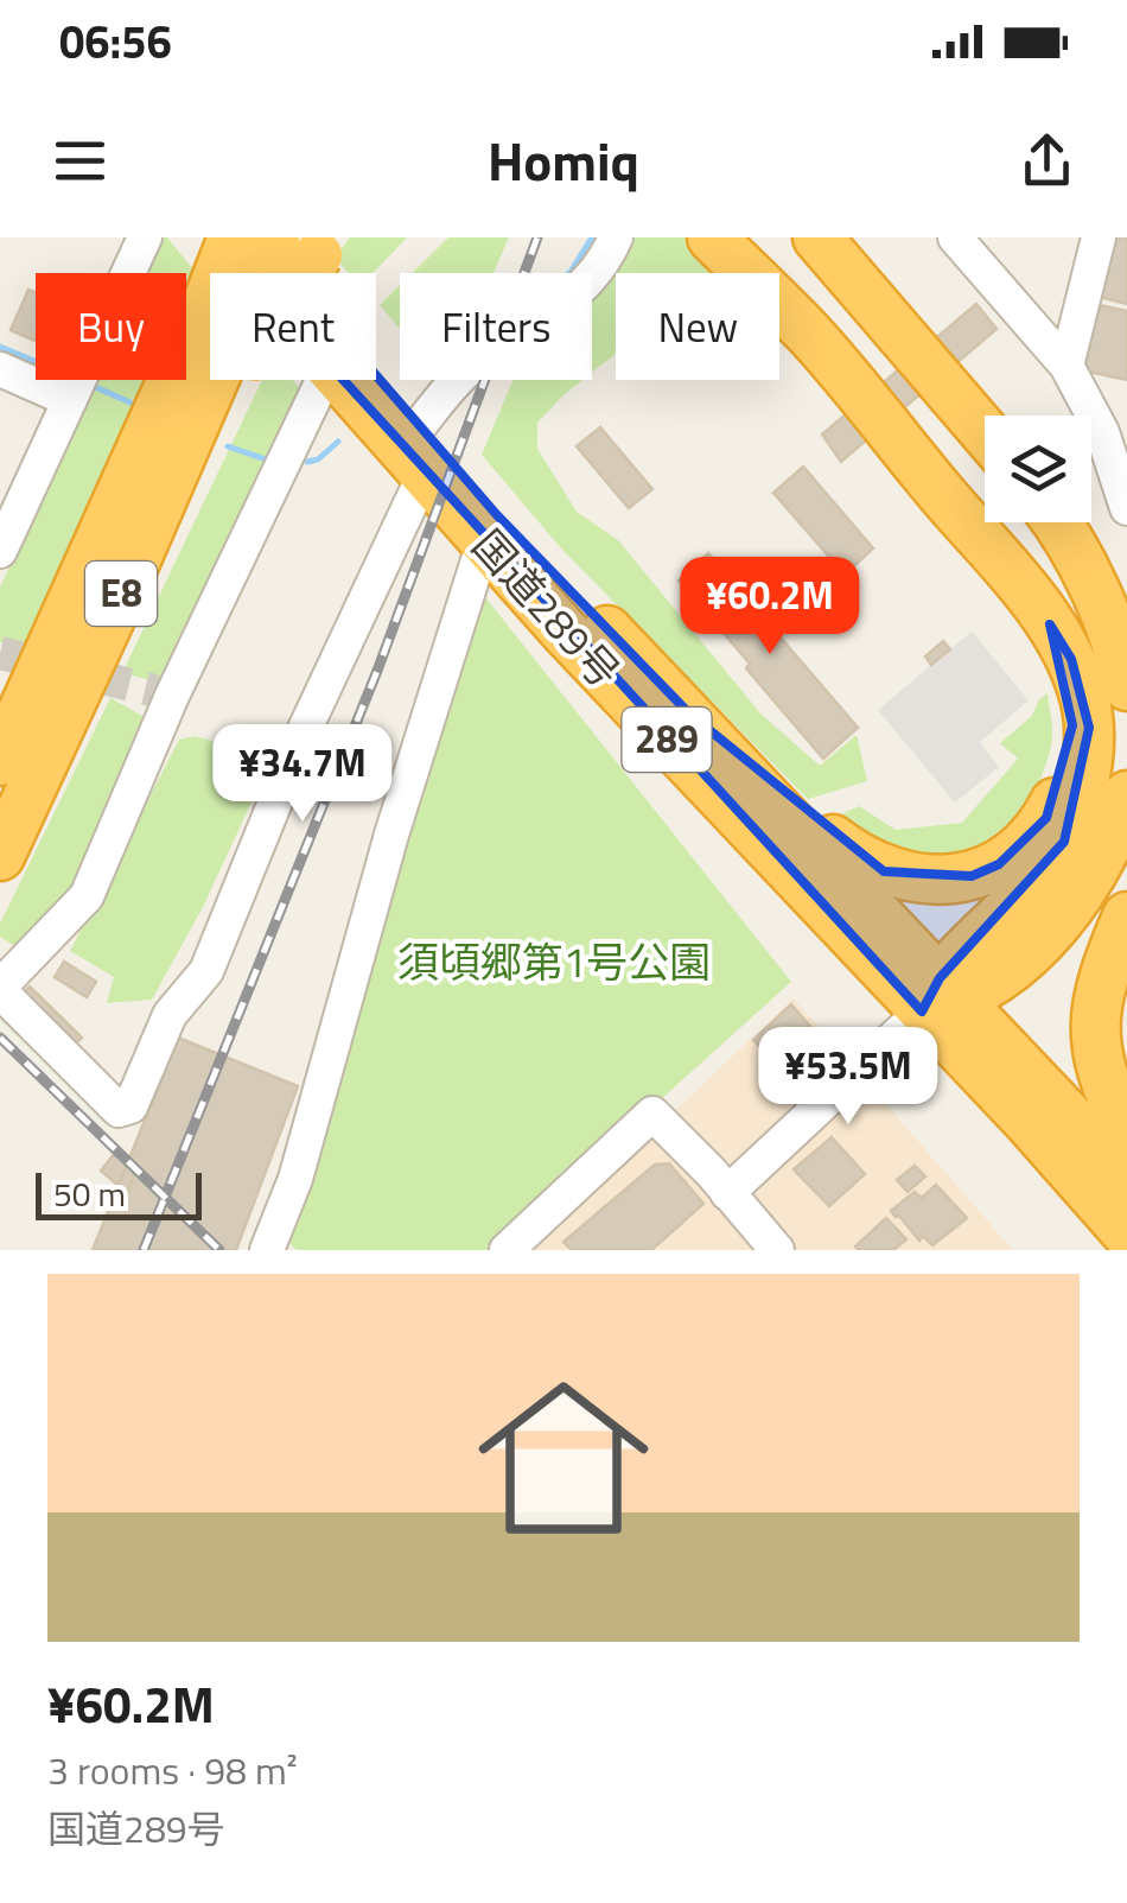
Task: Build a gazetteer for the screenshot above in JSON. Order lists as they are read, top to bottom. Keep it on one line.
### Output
{"streets":{"highway":["E8","国道289号","289"]},"parks":["須頃郷第1号公園"],"scale_bar":"50 m","page":{"status":"06:56","header":"Homiq","chip":["Buy","Rent","Filters","New"],"price":["¥60.2M","¥34.7M","¥53.5M"],"scale":"50 m","list":[{"name":"¥60.2M","note":"3 rooms · 98 m² · 国道289号"}]}}
